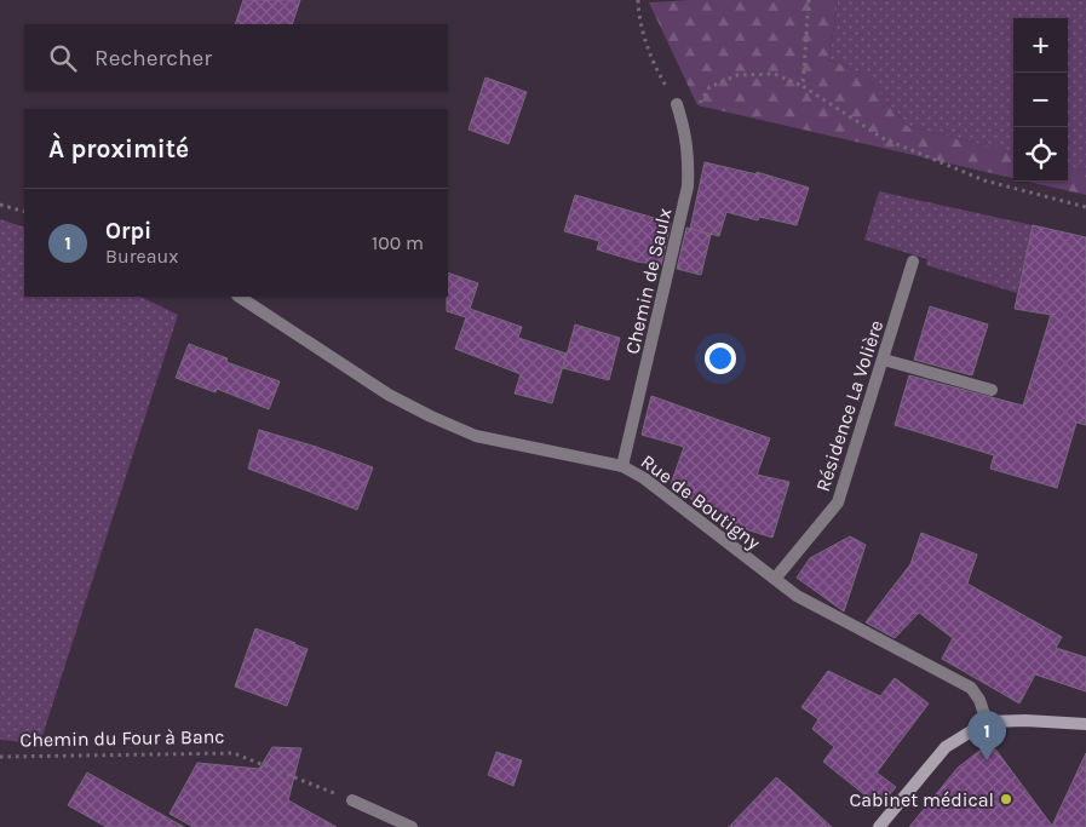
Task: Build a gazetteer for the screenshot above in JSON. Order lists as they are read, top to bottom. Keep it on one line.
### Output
{"streets":{"street":["Chemin de Saulx","Résidence La Volière","Rue de Boutigny"],"path":["Chemin du Four à Banc"]},"crossings":[["Chemin de Saulx","Rue de Boutigny"],["Résidence La Volière","Rue de Boutigny"]],"places":["Cabinet médical"],"page":{"map_buttons":["+","−"],"search":"Rechercher","heading":"À proximité","list":[{"mark":"1","name":"Orpi","note":"Bureaux","value":"100 m"}],"pins":"1"}}
